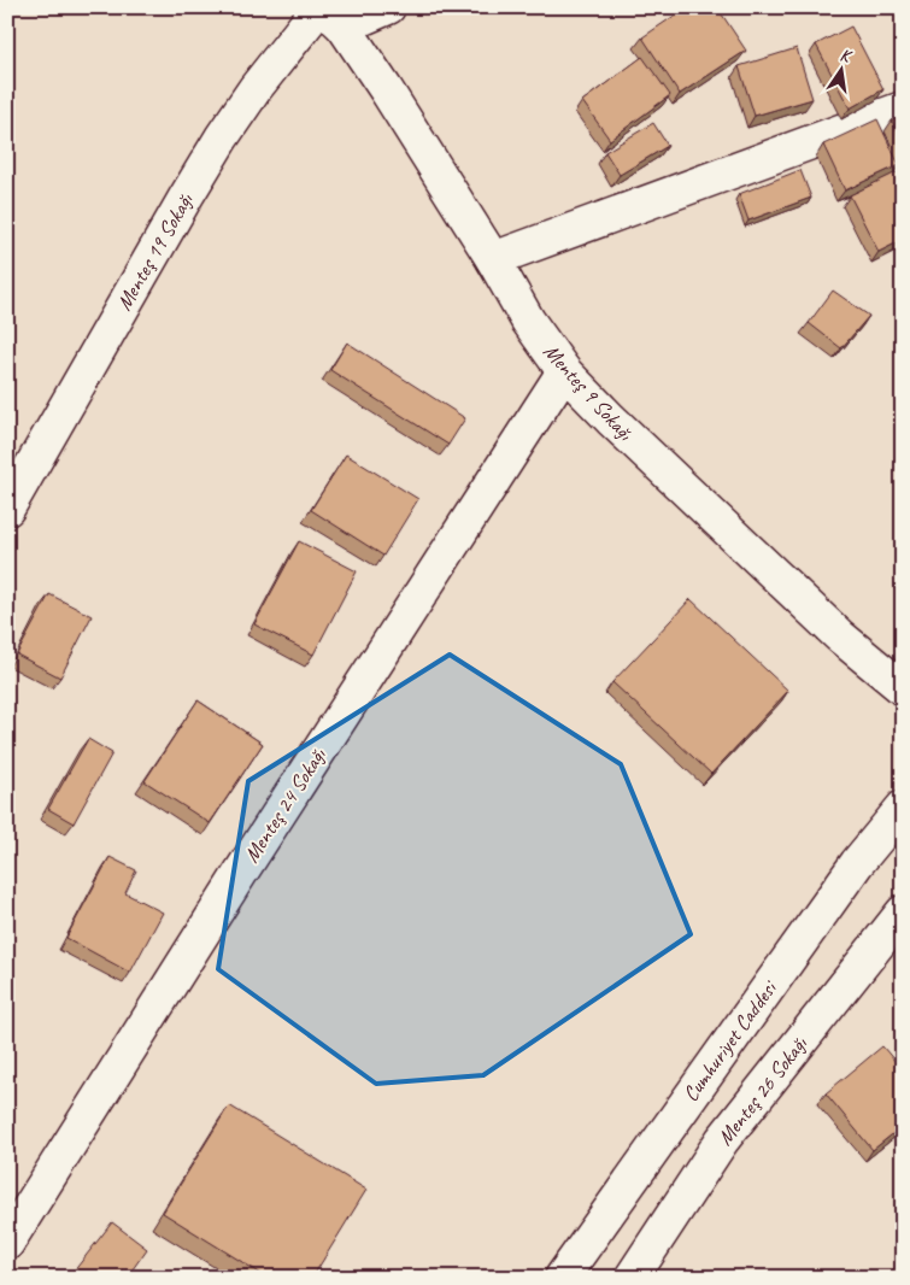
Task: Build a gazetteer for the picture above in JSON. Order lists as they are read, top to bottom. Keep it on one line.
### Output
{"streets":{"street":["Menteş 19 Sokağı","Menteş 9 Sokağı","Menteş 24 Sokağı","Cumhuriyet Caddesi","Menteş 26 Sokağı"]},"crossings":[["Menteş 19 Sokağı","Menteş 9 Sokağı"],["Menteş 9 Sokağı","Menteş 24 Sokağı"]],"north":"top"}
